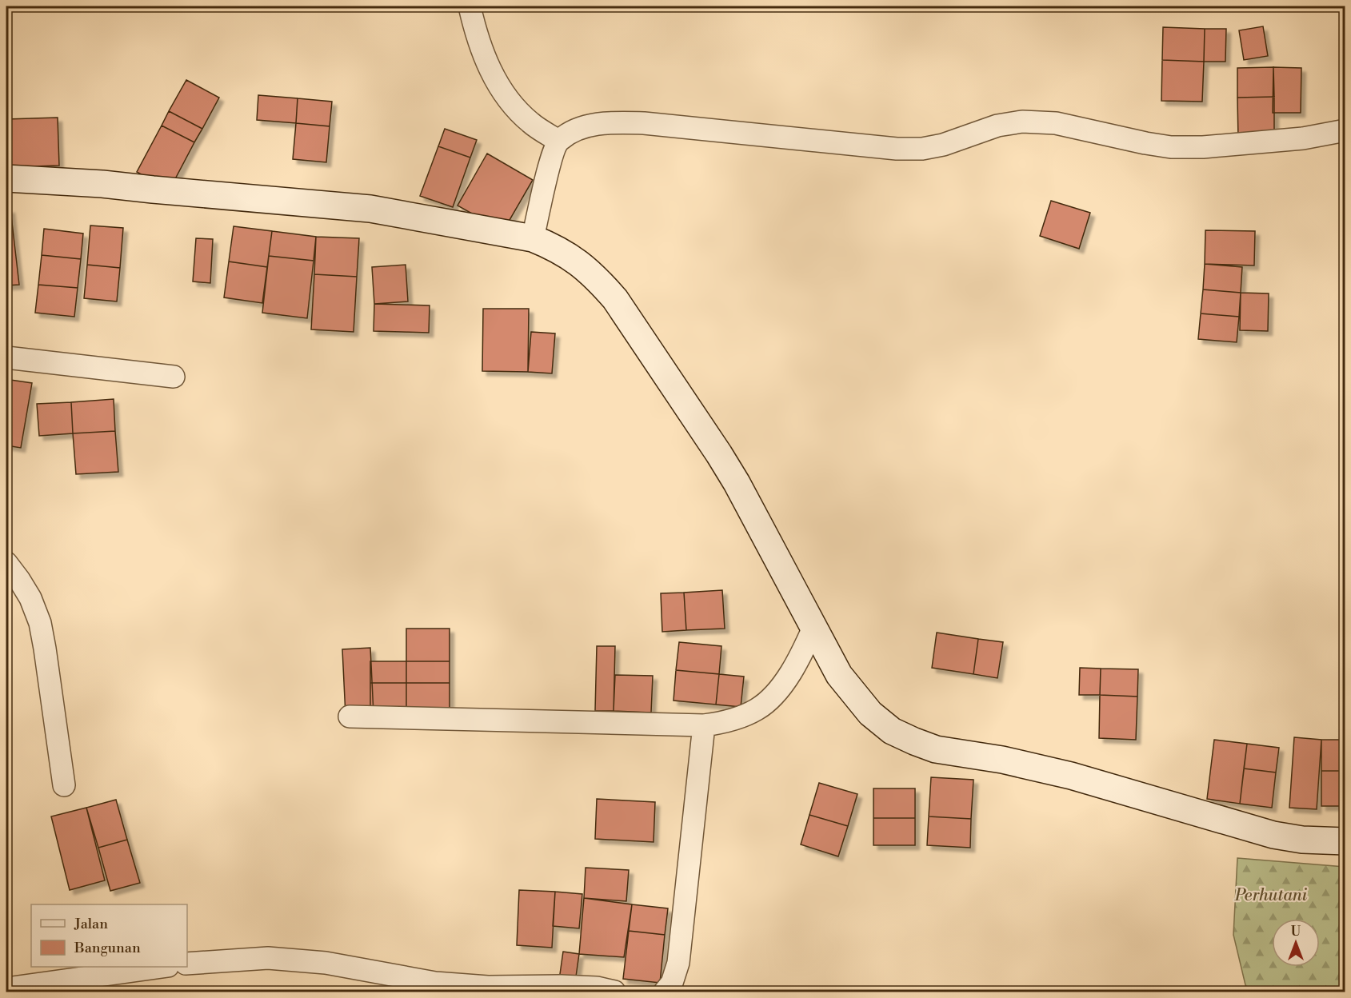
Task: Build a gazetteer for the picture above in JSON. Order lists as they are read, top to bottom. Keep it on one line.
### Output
{"parks":["Perhutani"],"legend":["Jalan","Bangunan"],"north":"top"}
